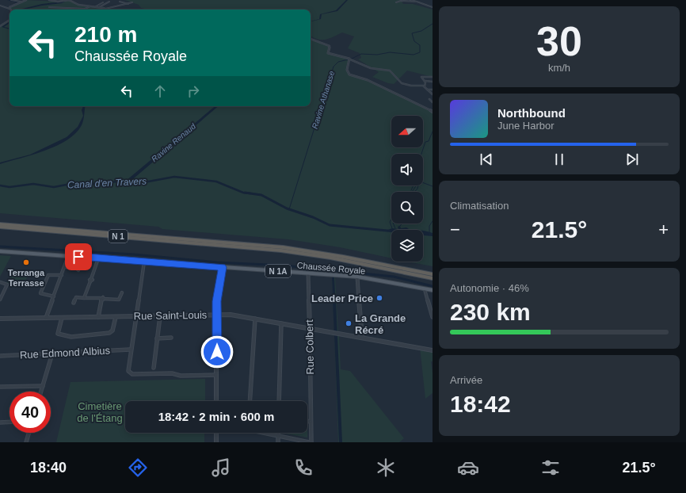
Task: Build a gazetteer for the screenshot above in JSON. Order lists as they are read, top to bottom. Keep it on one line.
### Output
{"streets":{"highway":["N 1"],"main road":["Chaussée Royale","N 1A"],"street":["Rue Saint-Louis","Rue Colbert","Rue Edmond Albius"]},"crossings":[["Chaussée Royale","Rue Colbert"],["Rue Saint-Louis","Rue Colbert"]],"water":["Ravine Athanase","Ravine Renaud","Canal d'en Travers"],"parks":["Cimetière de l'Étang"],"places":["Terranga Terrasse","Leader Price","La Grande Récré"],"north":"left","page":{"tile":[["30","km/h"],"Climatisation",["Autonomie · 46%","230 km"],["Arrivée","18:42"]],"turn":["210 m","Chaussée Royale"],"song":["Northbound","June Harbor"],"heat":["−","21.5°","+"],"limit":"40","trip":"18:42 · 2 min · 600 m","tabs":["18:40","21.5°"]}}
